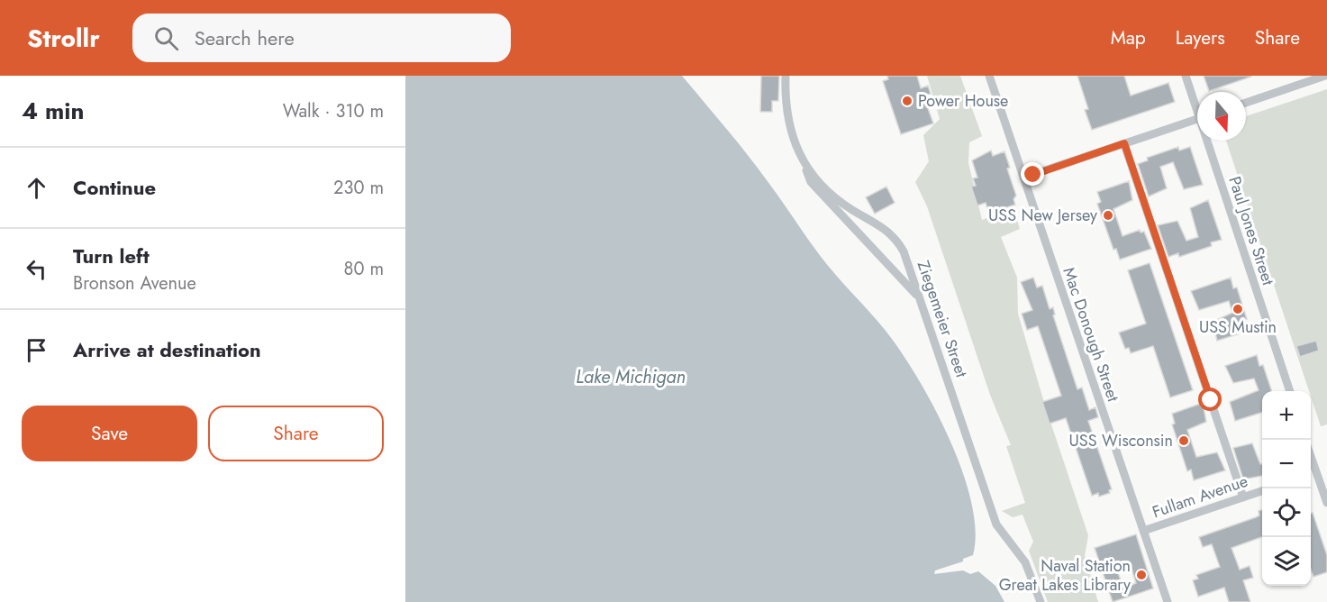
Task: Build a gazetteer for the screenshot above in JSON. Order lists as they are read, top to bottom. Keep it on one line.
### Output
{"streets":{"street":["Paul Jones Street","Ziegemeier Street","Mac Donough Street","Fullam Avenue"]},"crossings":[["Mac Donough Street","Fullam Avenue"]],"water":["Lake Michigan"],"places":["Power House","USS New Jersey","USS Mustin","USS Wisconsin","Naval Station Great Lakes Library"],"north":"bottom","page":{"header":"Strollr","search":"Search here","nav":["Map","Layers","Share"],"heading":["4 min","Walk · 310 m"],"list":[["Continue","230 m"],["Turn left","Bronson Avenue","80 m"],"Arrive at destination"],"buttons":["Save","Share"],"map_buttons":["+","−"]}}
